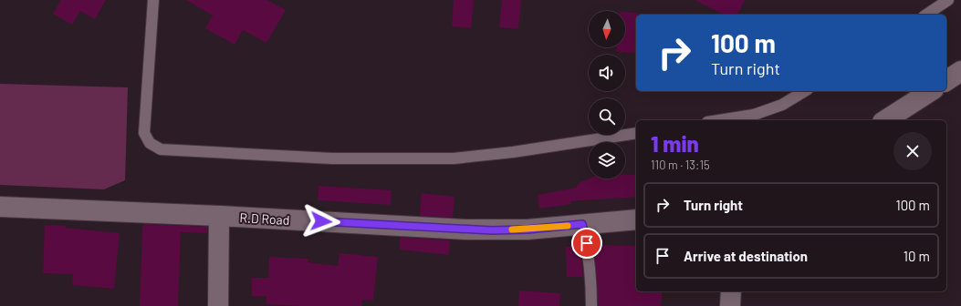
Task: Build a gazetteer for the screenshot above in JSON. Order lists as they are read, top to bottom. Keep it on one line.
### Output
{"streets":{"street":["R.D Road"]},"north":"bottom","page":{"turn":["100 m","Turn right"],"heading":["1 min","110 m · 13:15"],"list":[{"name":"Turn right","value":"100 m"},{"name":"Arrive at destination","value":"10 m"}]}}
